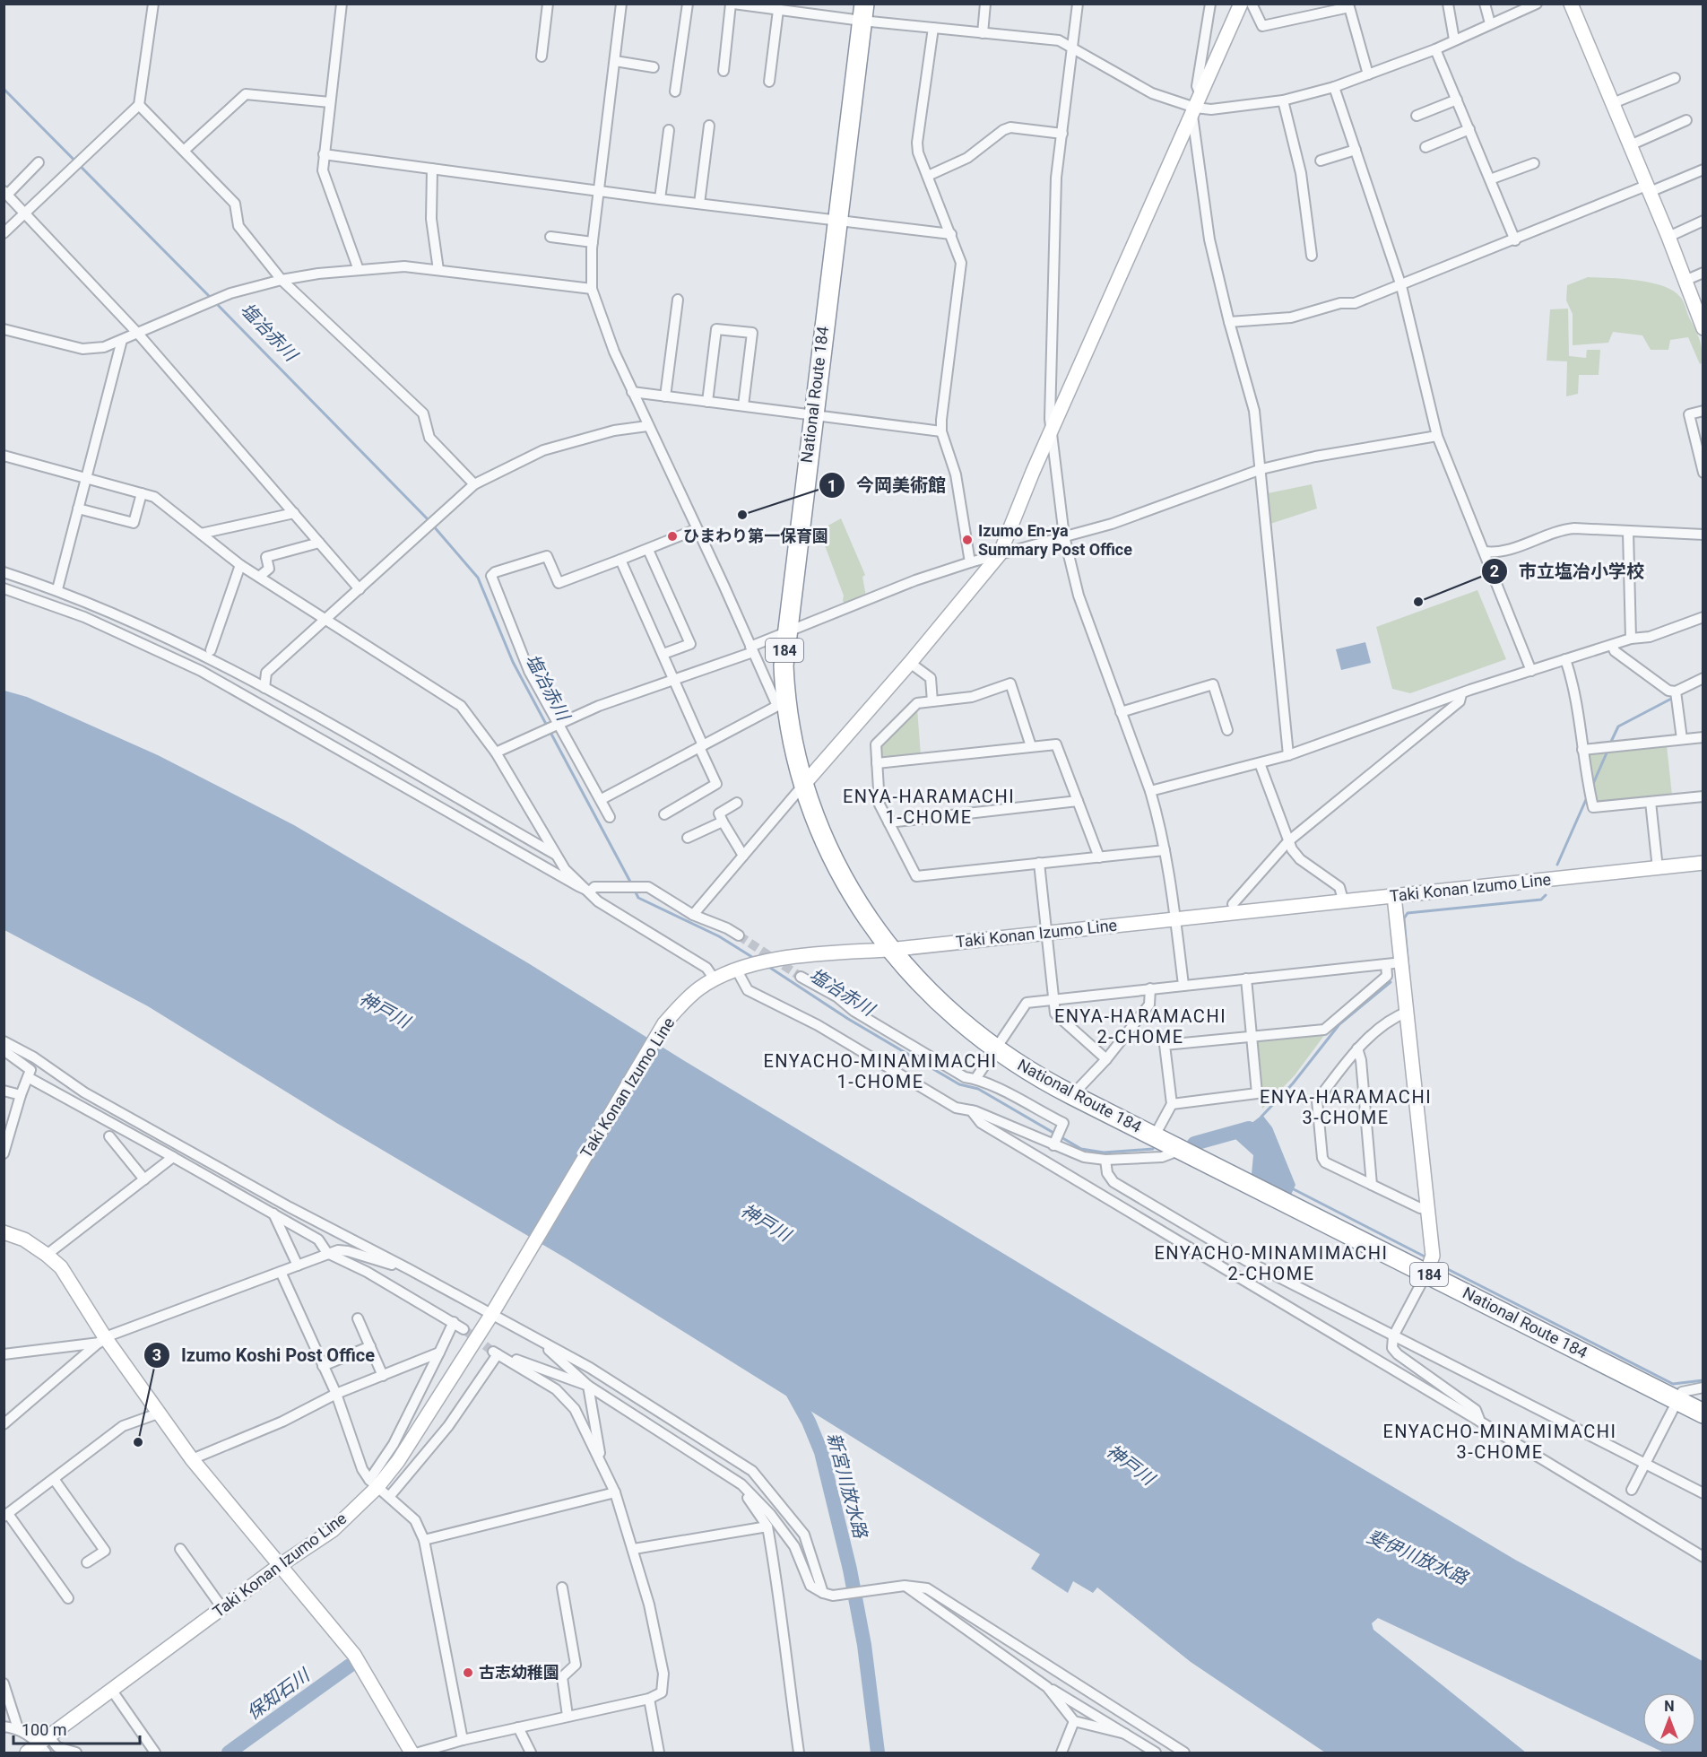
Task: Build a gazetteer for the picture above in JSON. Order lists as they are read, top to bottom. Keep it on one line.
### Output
{"streets":{"highway":["National Route 184","184"],"street":["Taki Konan Izumo Line"]},"crossings":[["National Route 184","Taki Konan Izumo Line"]],"districts":["ENYA-HARAMACHI 1-CHOME","ENYA-HARAMACHI 2-CHOME","ENYACHO-MINAMIMACHI 1-CHOME","ENYA-HARAMACHI 3-CHOME","ENYACHO-MINAMIMACHI 2-CHOME","ENYACHO-MINAMIMACHI 3-CHOME"],"water":["塩冶赤川","神戸川","新宮川放水路","斐伊川放水路","保知石川"],"places":["今岡美術館","ひまわり第一保育園","Izumo En-ya Summary Post Office","市立塩冶小学校","Izumo Koshi Post Office","古志幼稚園"],"scale_bar":"100 m","north":"top"}
